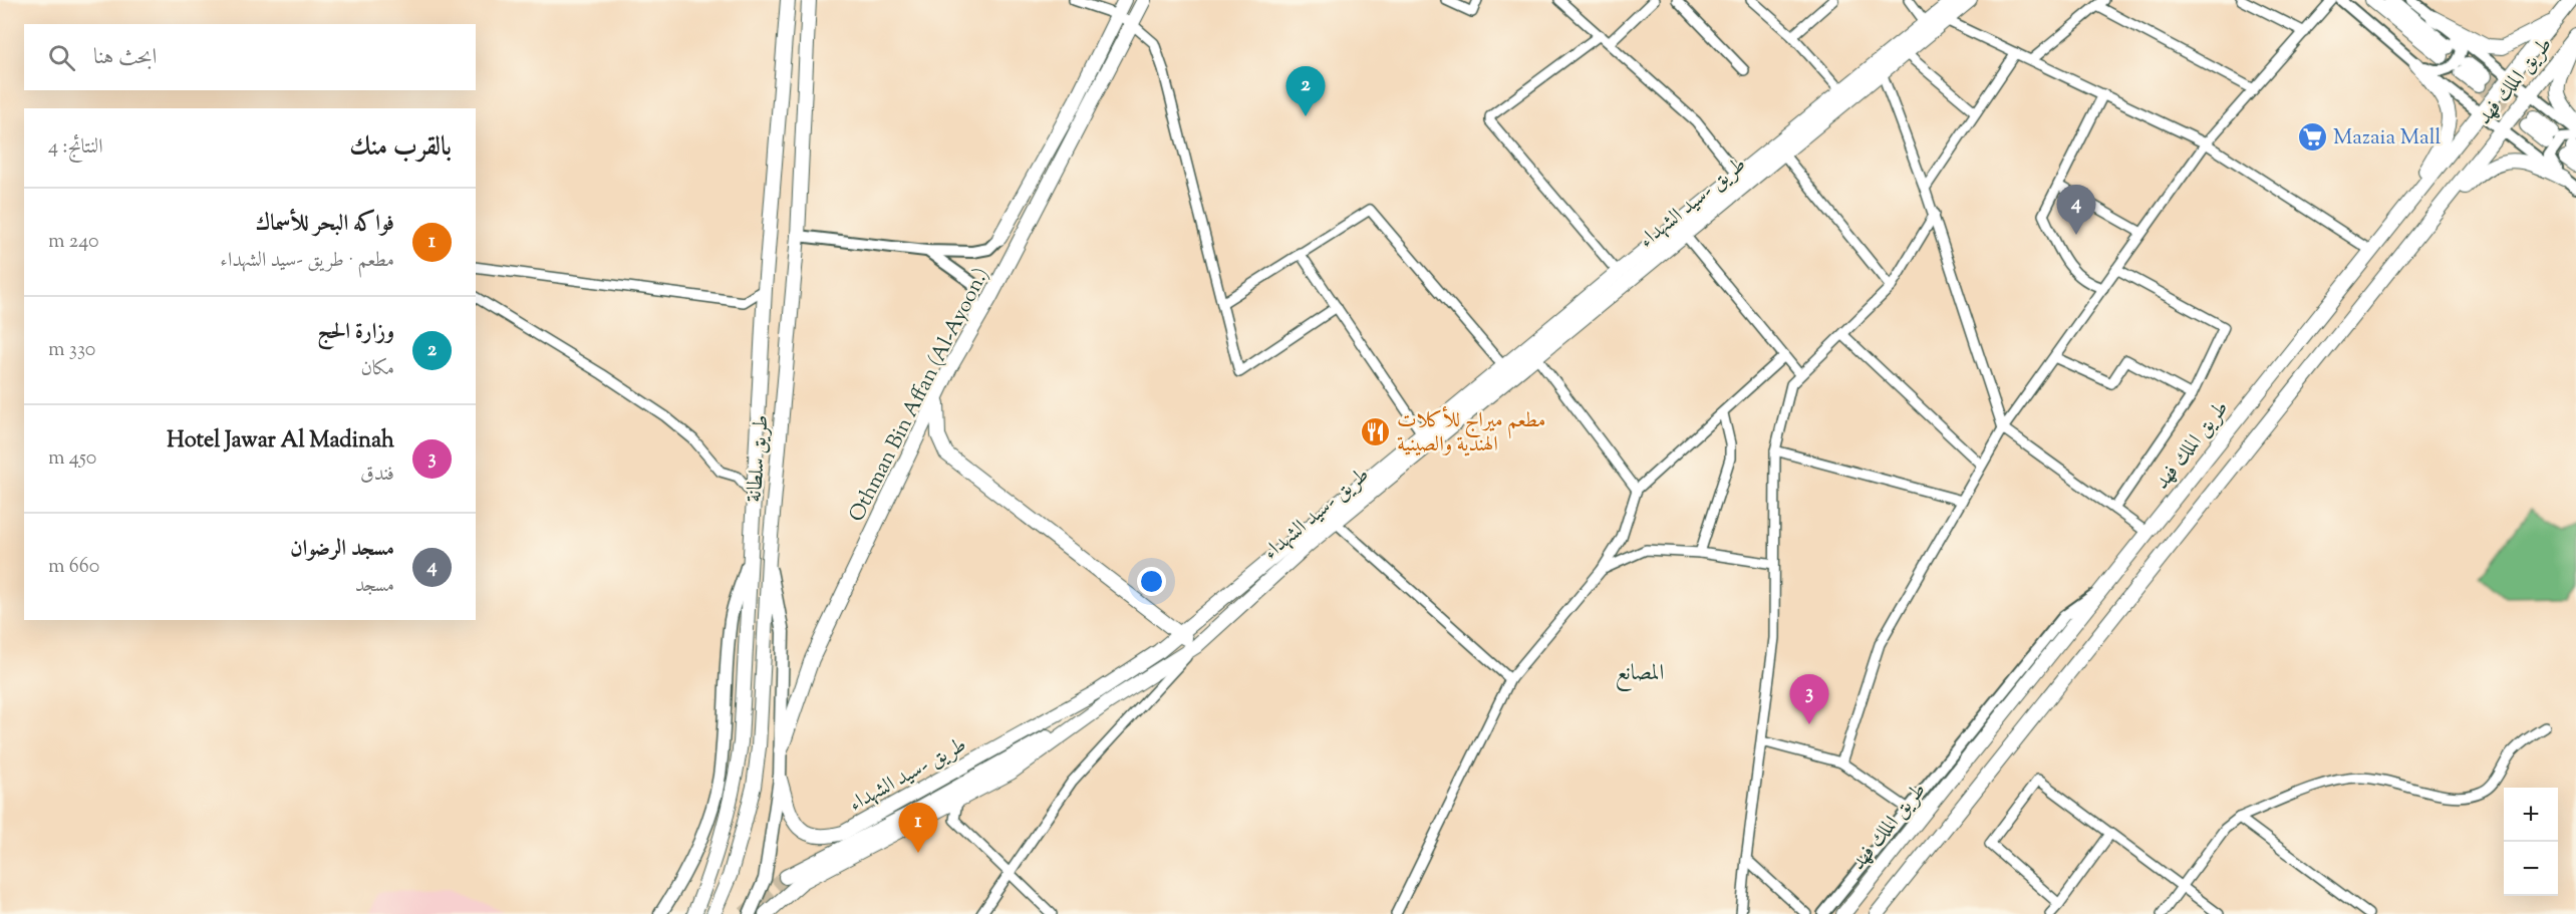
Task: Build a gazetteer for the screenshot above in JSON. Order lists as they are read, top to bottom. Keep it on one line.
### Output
{"streets":{"main road":["طريق الملك فهد","طريق -سيد الشهداء","Othman Bin Affan (Al-Ayoon.)","طريق سلطانة"]},"districts":["المصانع"],"places":{"supermarket":["Mazaia Mall"],"restaurant":["مطعم ميراج للأكلات الهندية والصينية"]},"page":{"search":"ابحث هنا","pins":["2","4","3","1"],"heading":["بالقرب منك","النتائج: 4"],"list":[{"mark":"1","name":"فواكه البحر للأسماك","note":"مطعم · طريق -سيد الشهداء","value":"240 m"},{"mark":"2","name":"وزارة الحج","note":"مكان","value":"330 m"},{"mark":"3","name":"Hotel Jawar Al Madinah","note":"فندق","value":"450 m"},{"mark":"4","name":"مسجد الرضوان","note":"مسجد","value":"660 m"}],"map_buttons":["+","−"]}}
